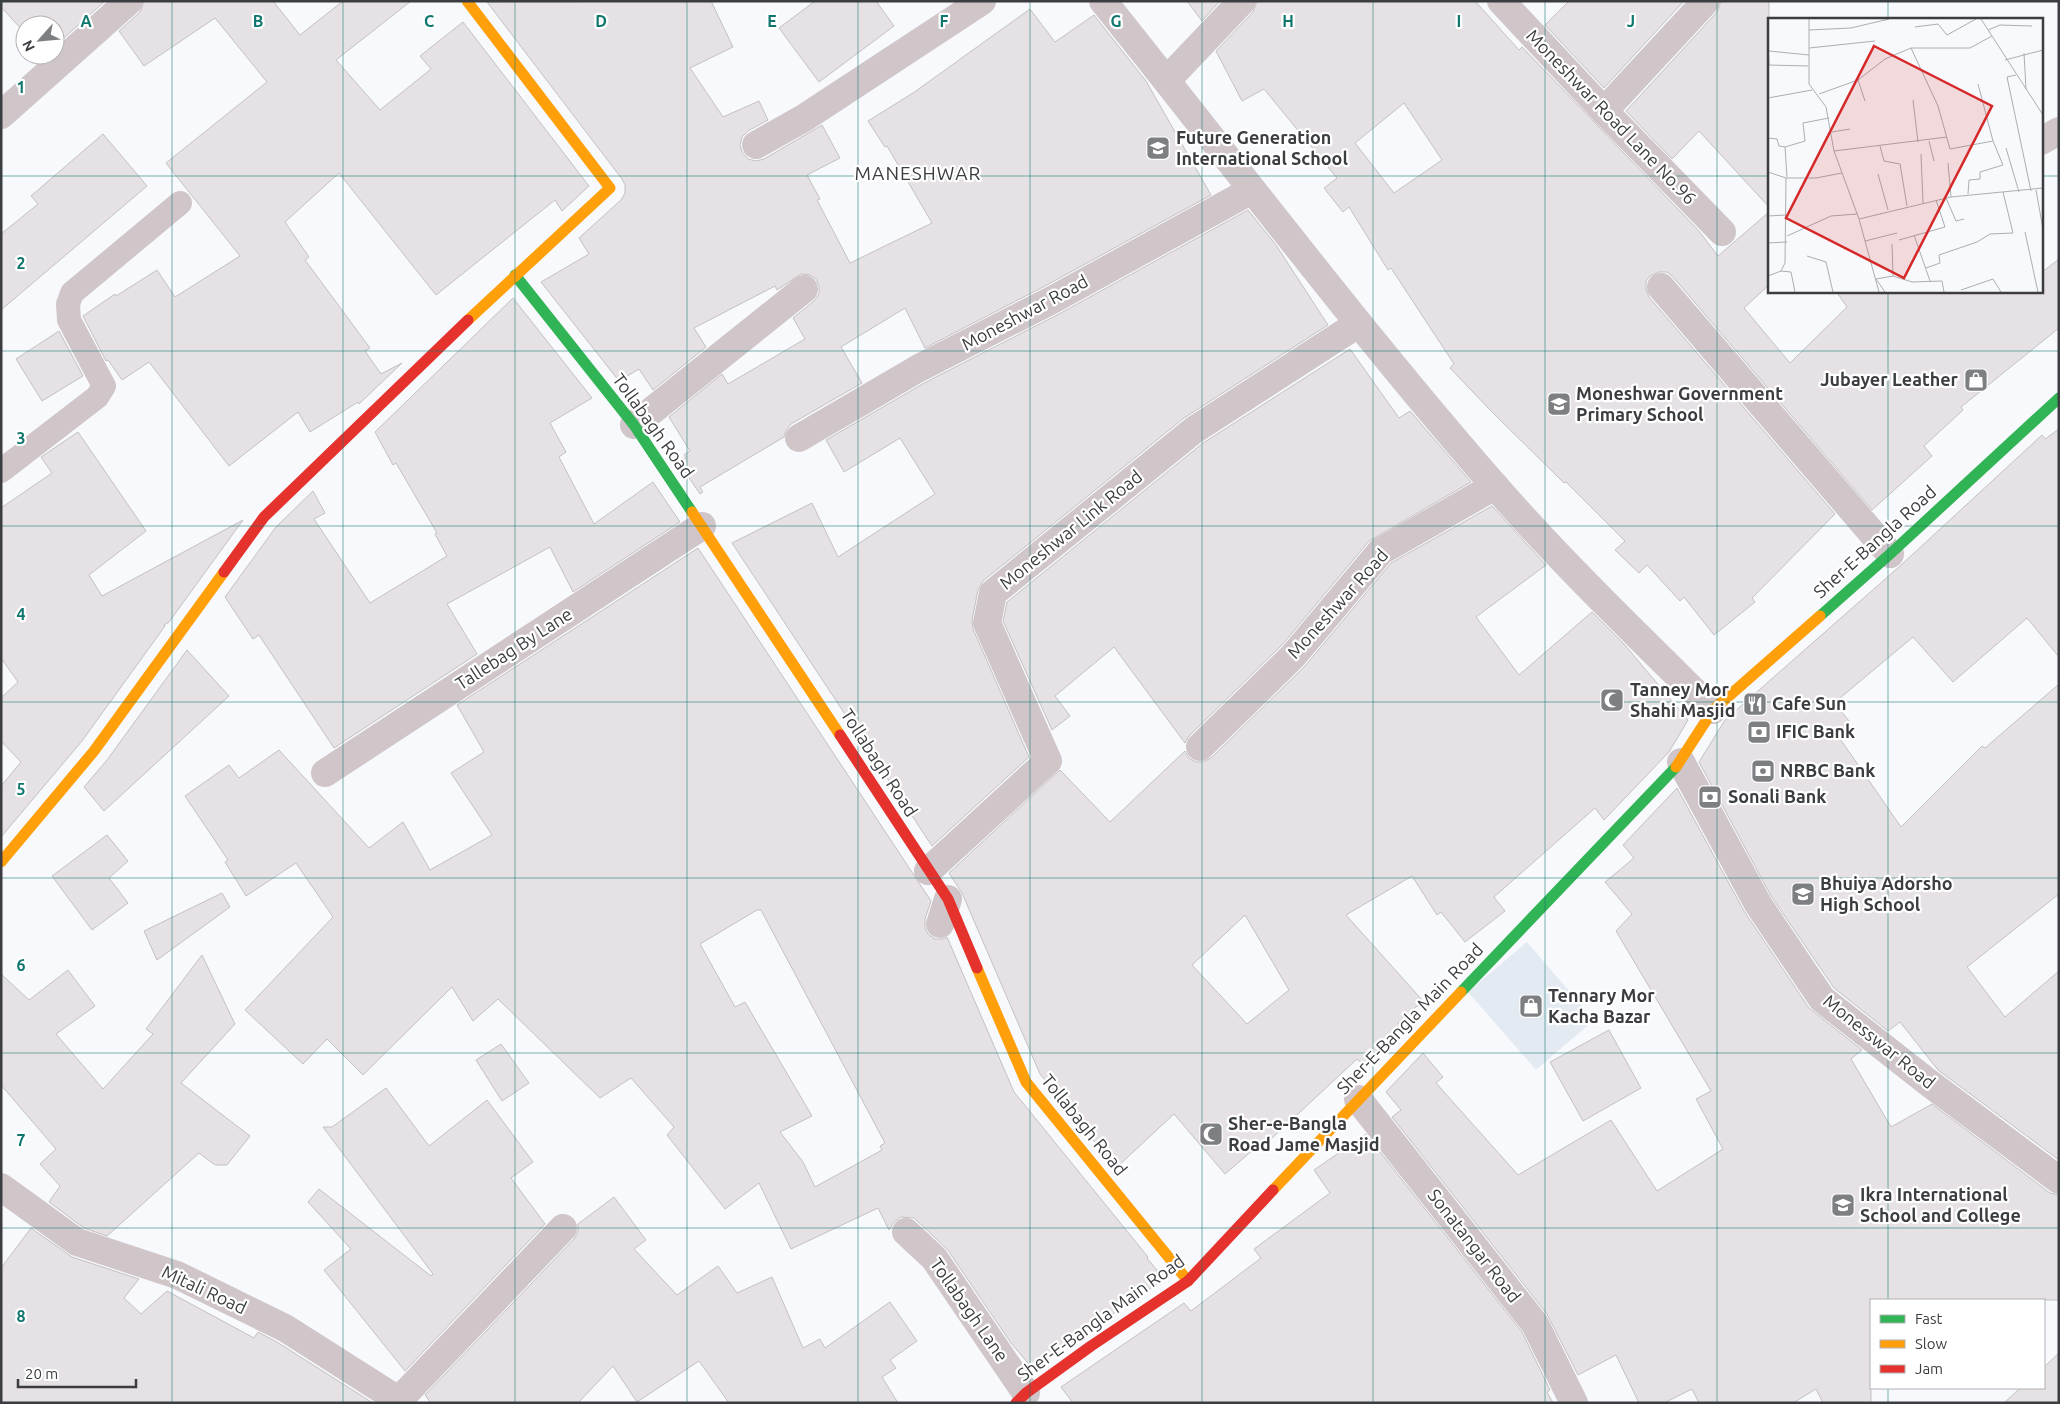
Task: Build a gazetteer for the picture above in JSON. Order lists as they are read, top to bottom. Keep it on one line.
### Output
{"streets":{"street":["Moneshwar Road Lane No.96","Moneshwar Road","Tollabagh Road","Moneshwar Link Road","Sher-E-Bangla Road","Tallebag By Lane","Sher-E-Bangla Main Road","Monesswar Road","Sonatangar Road","Mitali Road","Tollabagh Lane"]},"crossings":[["Tollabagh Road","Moneshwar Link Road"],["Tollabagh Road","Tallebag By Lane"],["Tollabagh Road","Sher-E-Bangla Main Road"],["Sher-E-Bangla Road","Sher-E-Bangla Main Road"],["Sher-E-Bangla Main Road","Monesswar Road"],["Sher-E-Bangla Main Road","Sonatangar Road"],["Sher-E-Bangla Main Road","Tollabagh Lane"]],"districts":["MANESHWAR"],"places":{"school or university":["Future Generation International School","Moneshwar Government Primary School","Bhuiya Adorsho High School","Ikra International School and College"],"shop":["Jubayer Leather","Tennary Mor Kacha Bazar"],"mosque":["Tanney Mor Shahi Masjid","Sher-e-Bangla Road Jame Masjid"],"restaurant":["Cafe Sun"],"bank":["IFIC Bank","NRBC Bank","Sonali Bank"]},"legend":["Fast","Slow","Jam"],"scale_bar":"20 m","north":"bottom left","grid":{"columns":["A","B","C","D","E","F","G","H","I","J"],"rows":["1","2","3","4","5","6","7","8"]}}
